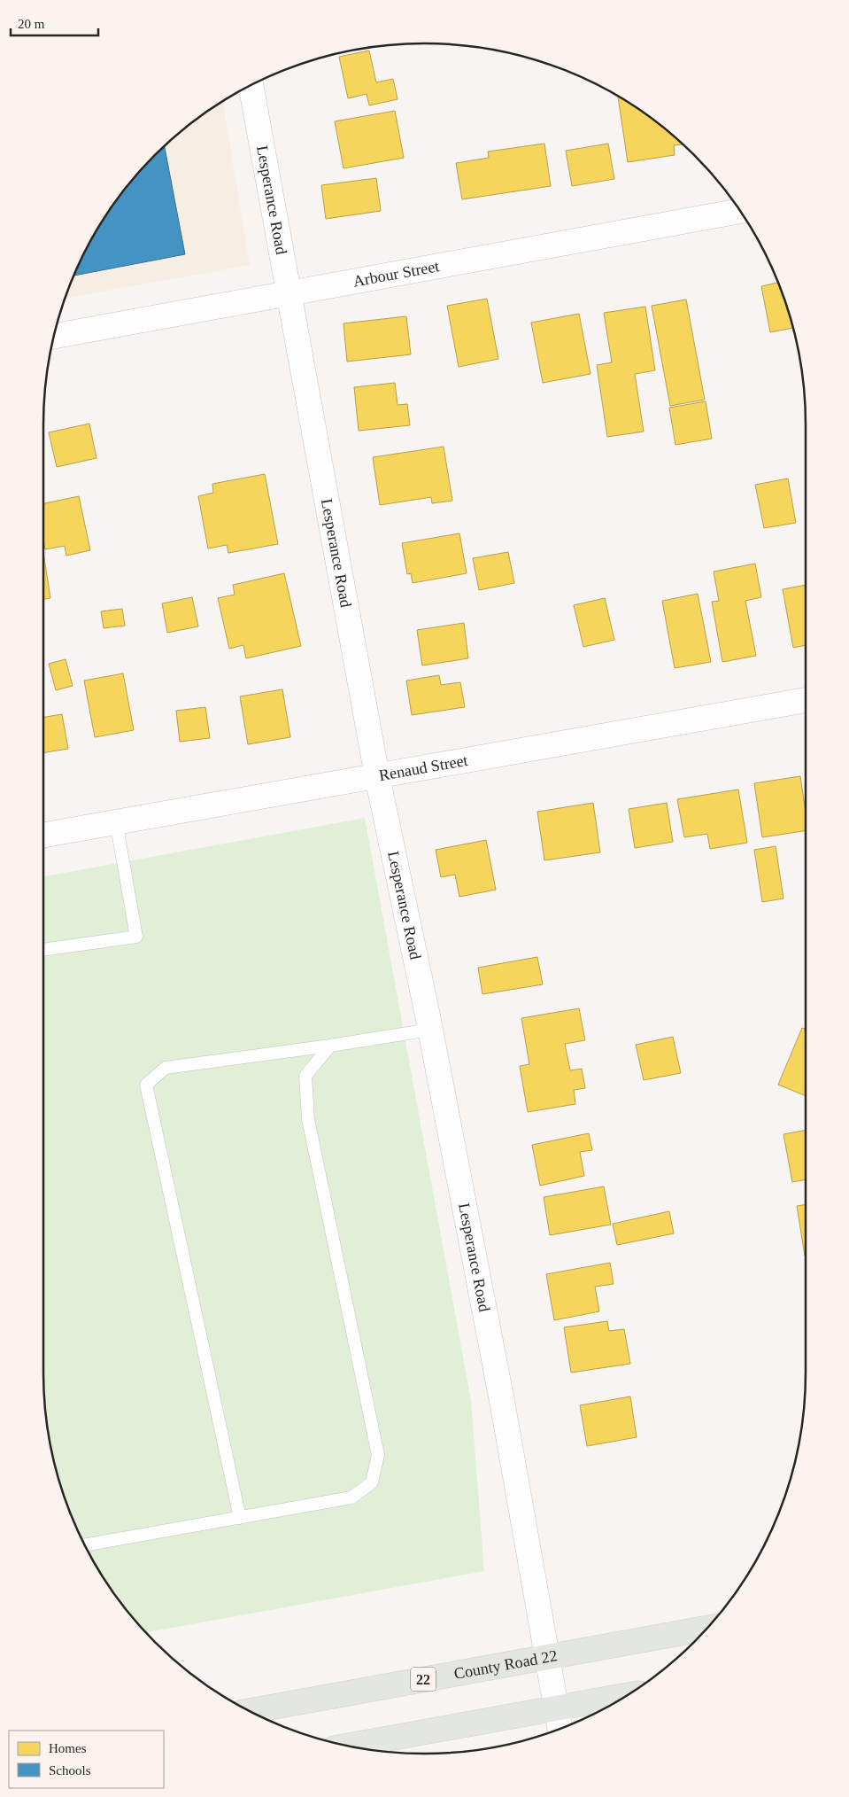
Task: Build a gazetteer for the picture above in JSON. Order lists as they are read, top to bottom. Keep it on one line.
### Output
{"streets":{"main road":["Lesperance Road","Arbour Street","Renaud Street","County Road 22","22"]},"crossings":[["Lesperance Road","Arbour Street"],["Lesperance Road","Renaud Street"],["Lesperance Road","County Road 22"]],"legend":["Homes","Schools"],"scale_bar":"20 m"}
